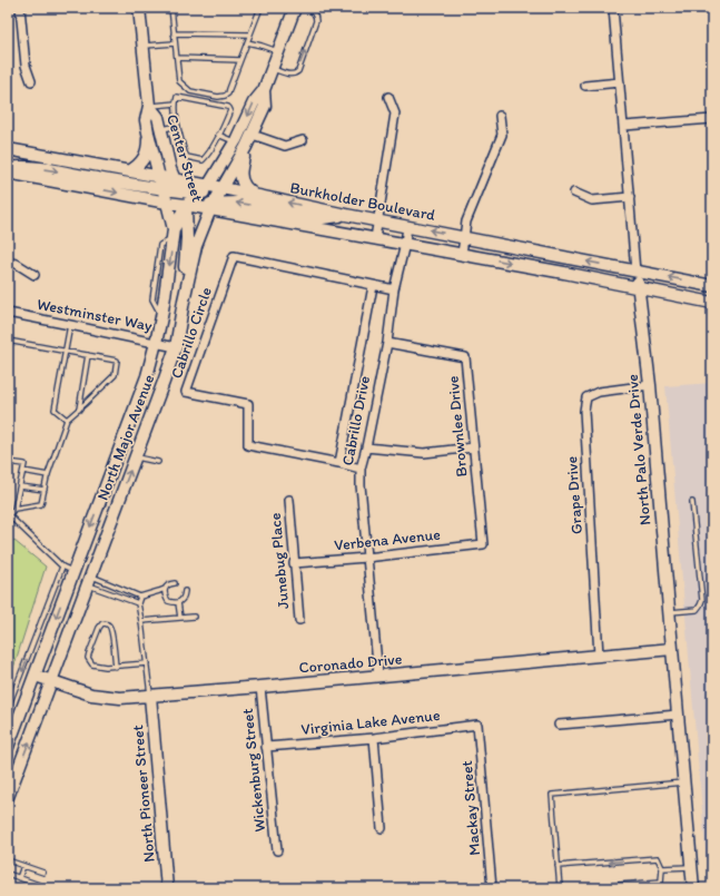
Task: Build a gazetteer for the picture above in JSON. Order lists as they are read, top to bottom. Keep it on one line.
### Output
{"streets":{"street":["Center Street","Burkholder Boulevard","Westminster Way","Cabrillo Circle","Cabrillo Drive","Brownlee Drive","North Major Avenue","North Palo Verde Drive","Grape Drive","Verbena Avenue","Junebug Place","Coronado Drive","Virginia Lake Avenue","Wickenburg Street","North Pioneer Street","Mackay Street"]},"crossings":[["Center Street","Burkholder Boulevard"],["Center Street","North Major Avenue"],["Burkholder Boulevard","Cabrillo Drive"],["Burkholder Boulevard","North Major Avenue"],["Burkholder Boulevard","North Palo Verde Drive"],["Westminster Way","North Major Avenue"],["Cabrillo Circle","Cabrillo Drive"],["Cabrillo Drive","Brownlee Drive"],["Cabrillo Drive","Verbena Avenue"],["Cabrillo Drive","Coronado Drive"],["Brownlee Drive","Verbena Avenue"],["North Major Avenue","Coronado Drive"],["North Palo Verde Drive","Grape Drive"],["North Palo Verde Drive","Coronado Drive"],["Grape Drive","Coronado Drive"],["Verbena Avenue","Junebug Place"],["Coronado Drive","Wickenburg Street"],["Coronado Drive","North Pioneer Street"],["Virginia Lake Avenue","Wickenburg Street"],["Virginia Lake Avenue","Mackay Street"]]}
